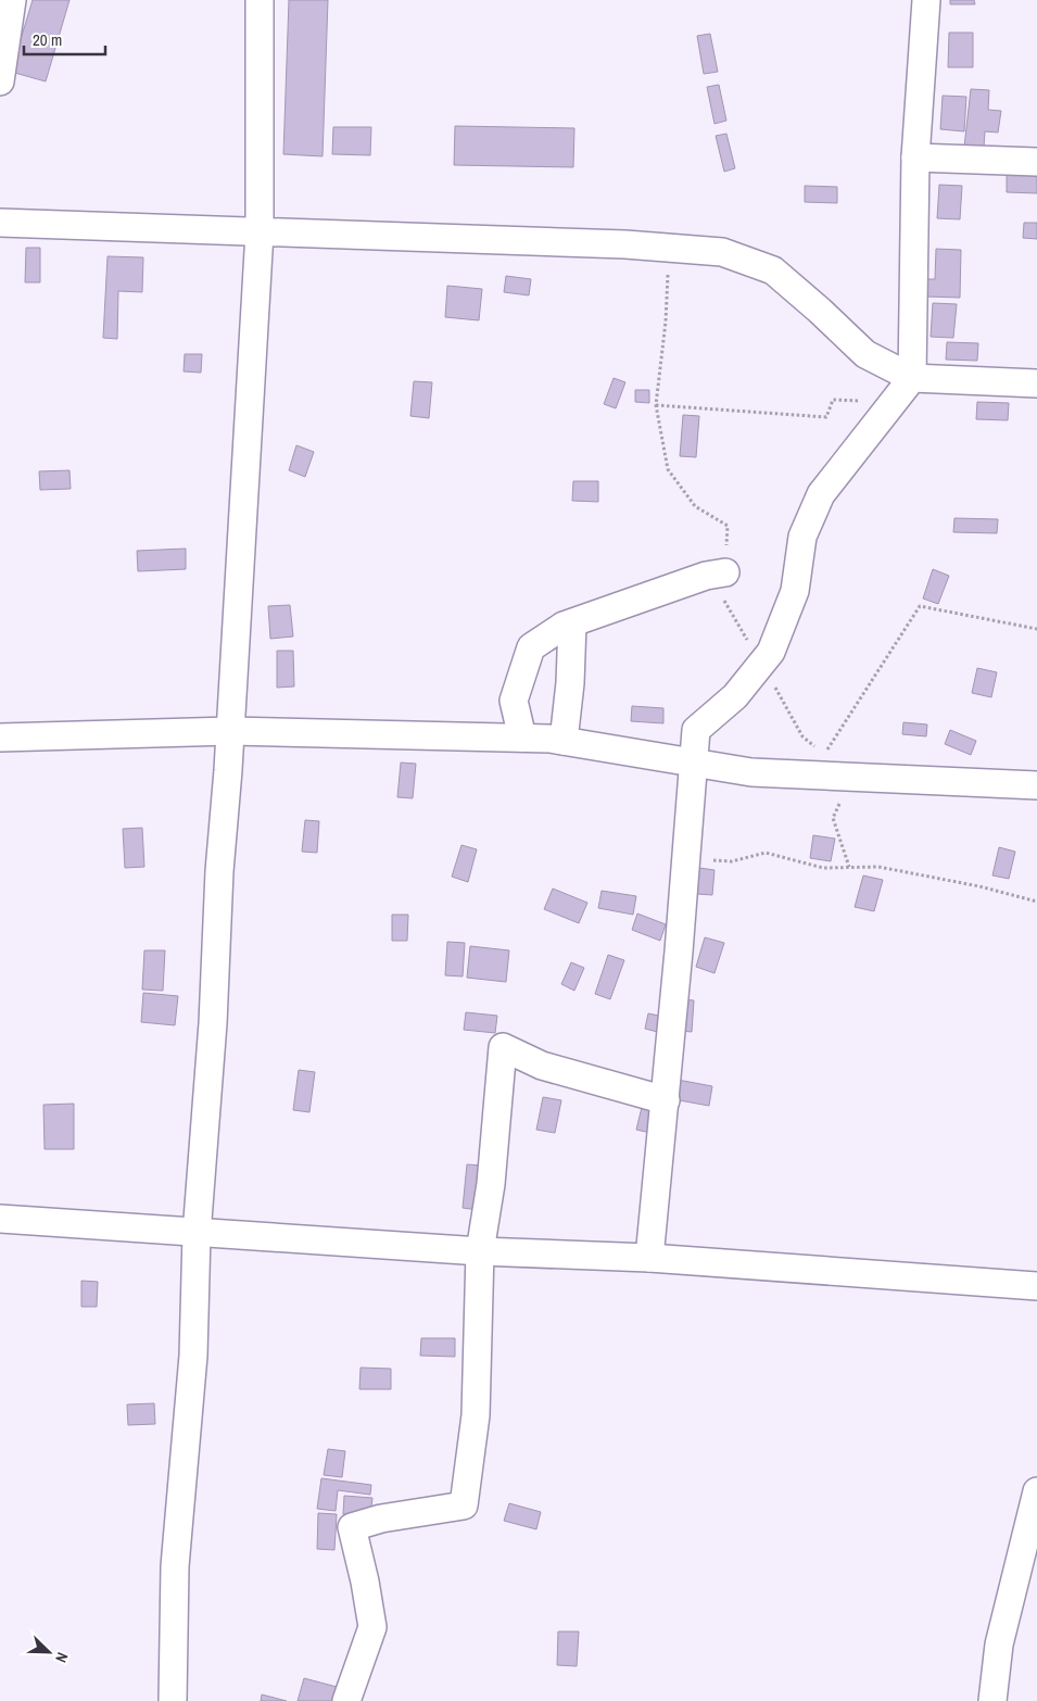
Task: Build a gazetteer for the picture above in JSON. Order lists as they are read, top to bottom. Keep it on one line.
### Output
{"scale_bar":"20 m","north":"bottom right"}
